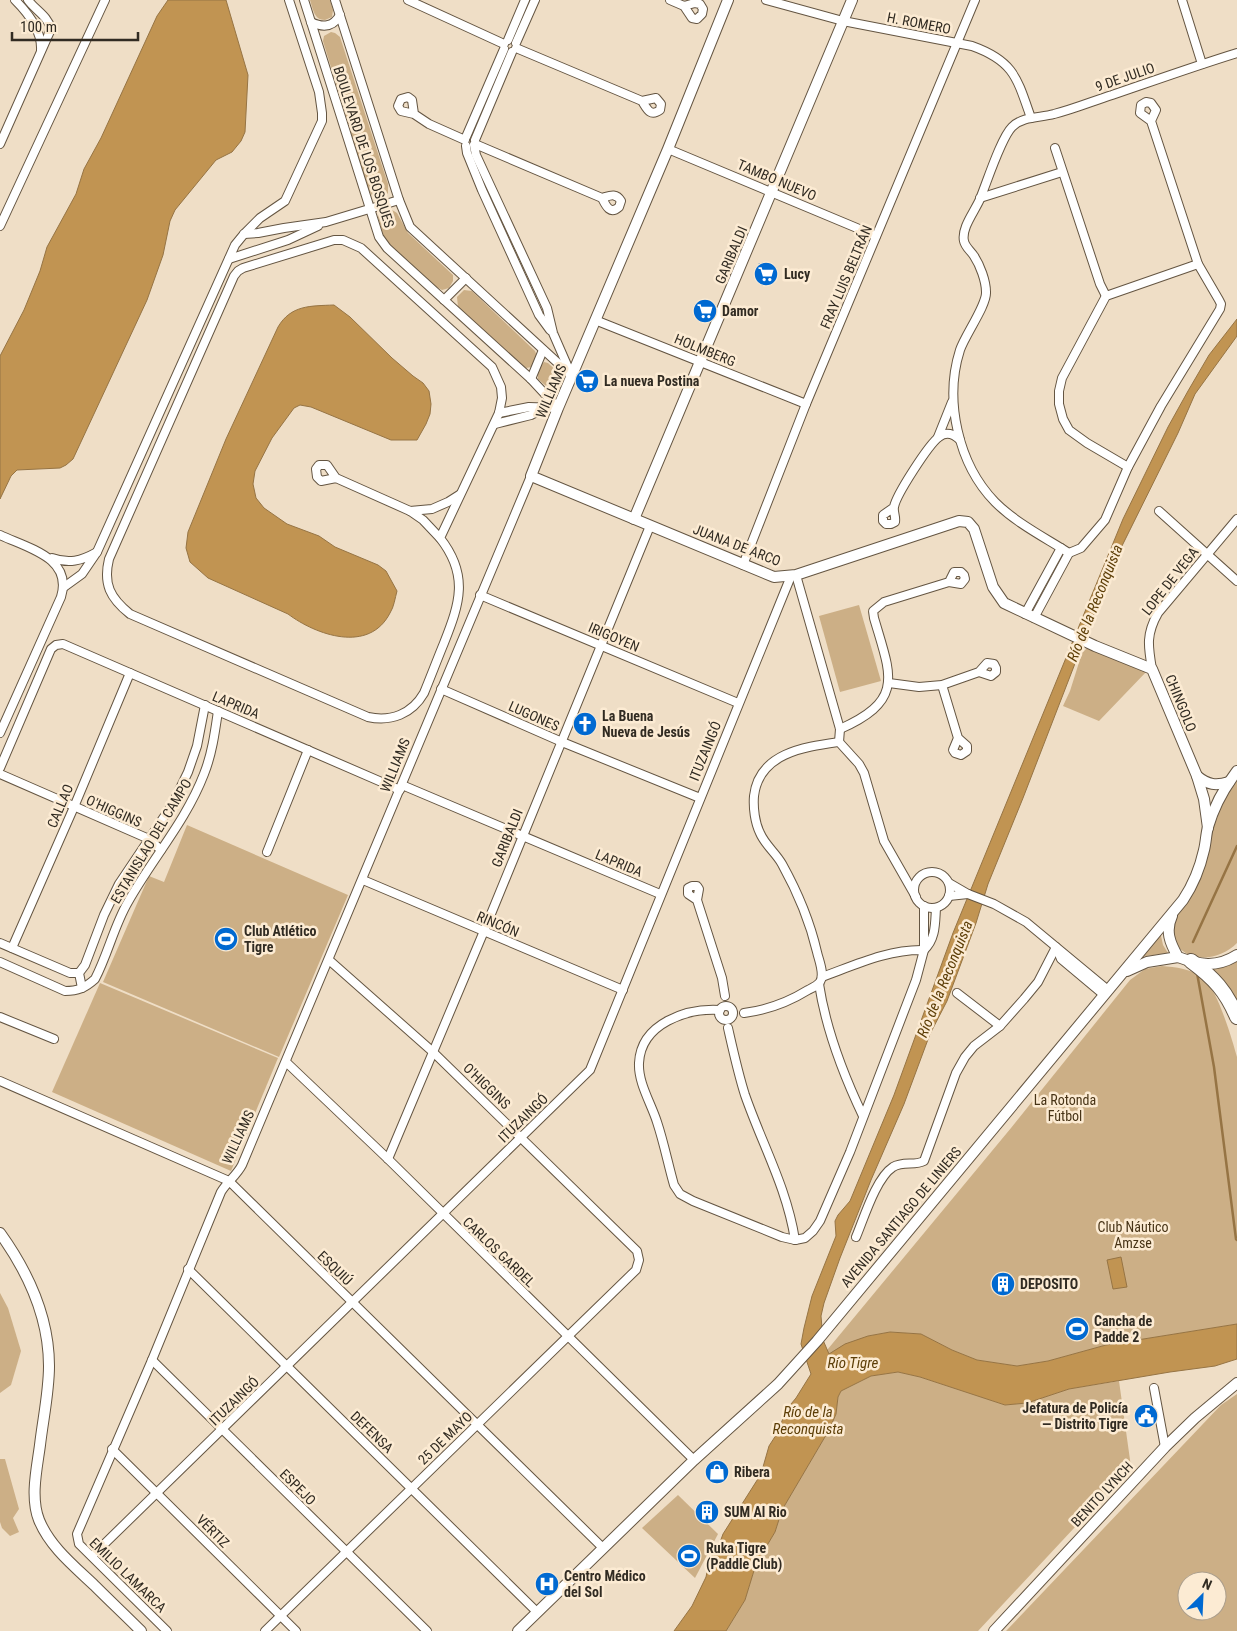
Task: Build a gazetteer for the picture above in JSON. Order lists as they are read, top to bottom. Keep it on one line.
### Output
{"streets":{"street":["H. ROMERO","9 DE JULIO","BOULEVARD DE LOS BOSQUES","TAMBO NUEVO","GARIBALDI","FRAY LUIS BELTRÁN","HOLMBERG","WILLIAMS","JUANA DE ARCO","LOPE DE VEGA","IRIGOYEN","CHINGOLO","LAPRIDA","LUGONES","ITUZAINGÓ","CALLAO","O'HIGGINS","ESTANISLAO DEL CAMPO","RINCÓN","AVENIDA SANTIAGO DE LINIERS","CARLOS GARDEL","ESQUIÚ","DEFENSA","25 DE MAYO","ESPEJO","BENITO LYNCH","VÉRTIZ","EMILIO LAMARCA"]},"crossings":[["H. ROMERO","9 DE JULIO"],["H. ROMERO","GARIBALDI"],["H. ROMERO","FRAY LUIS BELTRÁN"],["BOULEVARD DE LOS BOSQUES","WILLIAMS"],["TAMBO NUEVO","GARIBALDI"],["TAMBO NUEVO","FRAY LUIS BELTRÁN"],["TAMBO NUEVO","WILLIAMS"],["GARIBALDI","HOLMBERG"],["GARIBALDI","JUANA DE ARCO"],["GARIBALDI","IRIGOYEN"],["GARIBALDI","LAPRIDA"],["GARIBALDI","LUGONES"],["GARIBALDI","O'HIGGINS"],["GARIBALDI","RINCÓN"],["GARIBALDI","CARLOS GARDEL"],["FRAY LUIS BELTRÁN","HOLMBERG"],["FRAY LUIS BELTRÁN","JUANA DE ARCO"],["HOLMBERG","WILLIAMS"],["WILLIAMS","JUANA DE ARCO"],["WILLIAMS","IRIGOYEN"],["WILLIAMS","LAPRIDA"],["WILLIAMS","LUGONES"],["WILLIAMS","O'HIGGINS"],["WILLIAMS","RINCÓN"],["WILLIAMS","CARLOS GARDEL"],["WILLIAMS","ESQUIÚ"],["WILLIAMS","DEFENSA"],["WILLIAMS","ESPEJO"],["WILLIAMS","VÉRTIZ"],["WILLIAMS","EMILIO LAMARCA"],["JUANA DE ARCO","CHINGOLO"],["JUANA DE ARCO","ITUZAINGÓ"],["LOPE DE VEGA","CHINGOLO"],["IRIGOYEN","ITUZAINGÓ"],["CHINGOLO","AVENIDA SANTIAGO DE LINIERS"],["LAPRIDA","ITUZAINGÓ"],["LAPRIDA","CALLAO"],["LAPRIDA","ESTANISLAO DEL CAMPO"],["LUGONES","ITUZAINGÓ"],["ITUZAINGÓ","O'HIGGINS"],["ITUZAINGÓ","RINCÓN"],["ITUZAINGÓ","CARLOS GARDEL"],["ITUZAINGÓ","ESQUIÚ"],["ITUZAINGÓ","DEFENSA"],["ITUZAINGÓ","ESPEJO"],["ITUZAINGÓ","VÉRTIZ"],["ITUZAINGÓ","EMILIO LAMARCA"],["CALLAO","O'HIGGINS"],["O'HIGGINS","ESTANISLAO DEL CAMPO"],["O'HIGGINS","25 DE MAYO"],["AVENIDA SANTIAGO DE LINIERS","CARLOS GARDEL"],["AVENIDA SANTIAGO DE LINIERS","ESQUIÚ"],["AVENIDA SANTIAGO DE LINIERS","DEFENSA"],["CARLOS GARDEL","25 DE MAYO"],["ESQUIÚ","25 DE MAYO"],["DEFENSA","25 DE MAYO"],["25 DE MAYO","ESPEJO"],["25 DE MAYO","VÉRTIZ"]],"water":["Río de la Reconquista","Río Tigre"],"parks":["La Rotonda Fútbol","Club Náutico Amzse"],"places":{"supermarket":["Lucy","Damor","La nueva Postina"],"church":["La Buena Nueva de Jesús"],"sports":["Club Atlético Tigre","Cancha de Padde 2","Ruka Tigre (Paddle Club)"],"building":["DEPOSITO","SUM Al Rio"],"public building":["Jefatura de Policía — Distrito Tigre"],"shop":["Ribera"],"hospital":["Centro Médico del Sol"]},"scale_bar":"100 m","north":"top right"}
